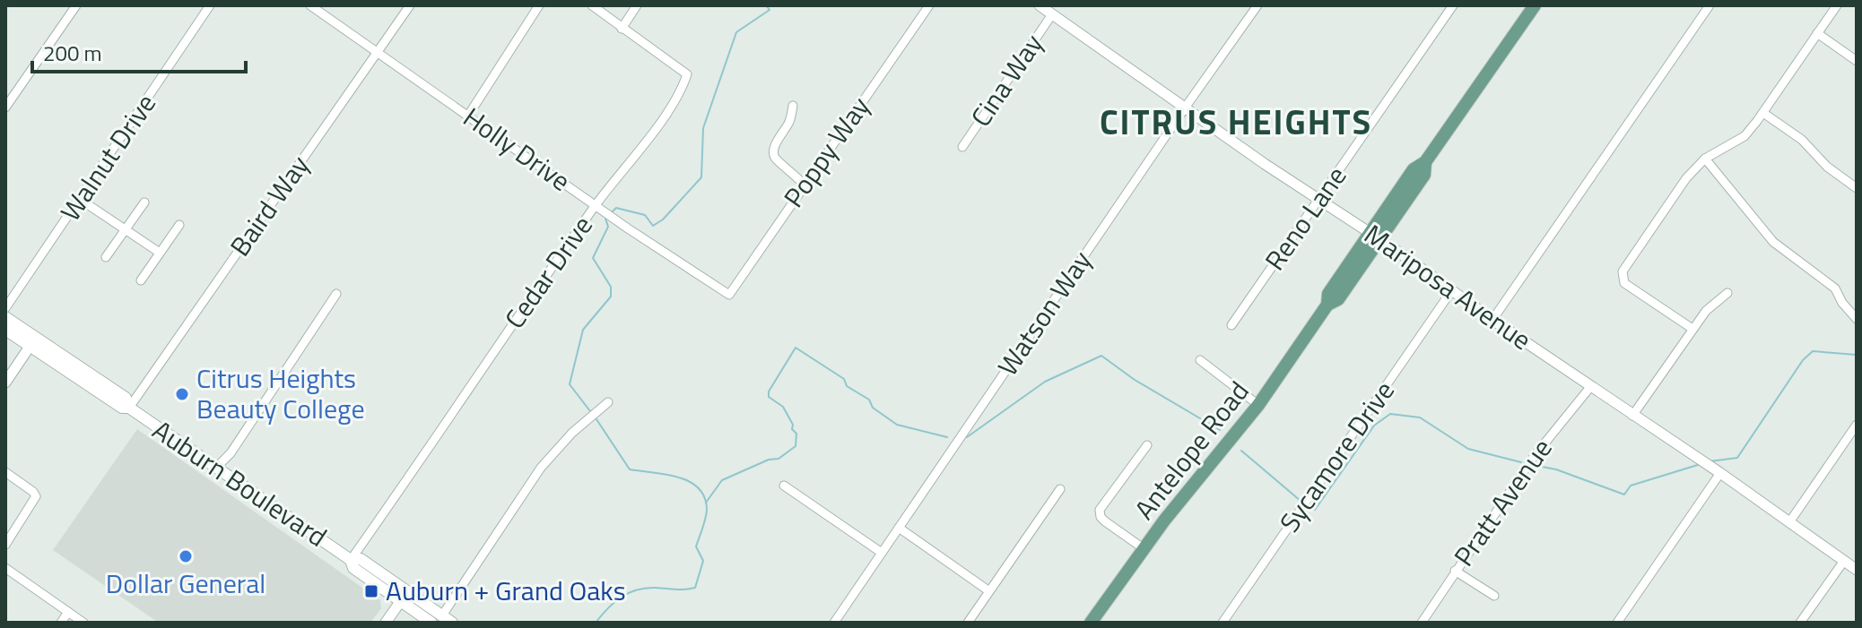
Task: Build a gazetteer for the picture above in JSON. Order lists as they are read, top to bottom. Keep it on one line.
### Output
{"streets":{"main road":["Antelope Road","Auburn Boulevard"],"street":["Cina Way","Holly Drive","Poppy Way","Walnut Drive","Baird Way","Reno Lane","Cedar Drive","Mariposa Avenue","Watson Way","Sycamore Drive","Pratt Avenue"]},"crossings":[["Cina Way","Mariposa Avenue"],["Holly Drive","Poppy Way"],["Holly Drive","Baird Way"],["Holly Drive","Cedar Drive"],["Baird Way","Auburn Boulevard"],["Reno Lane","Mariposa Avenue"],["Cedar Drive","Auburn Boulevard"],["Mariposa Avenue","Watson Way"],["Mariposa Avenue","Antelope Road"],["Mariposa Avenue","Sycamore Drive"],["Mariposa Avenue","Pratt Avenue"]],"districts":["CITRUS HEIGHTS"],"places":{"other":["Citrus Heights Beauty College","Dollar General"],"transit":["Auburn + Grand Oaks"]},"scale_bar":"200 m"}
